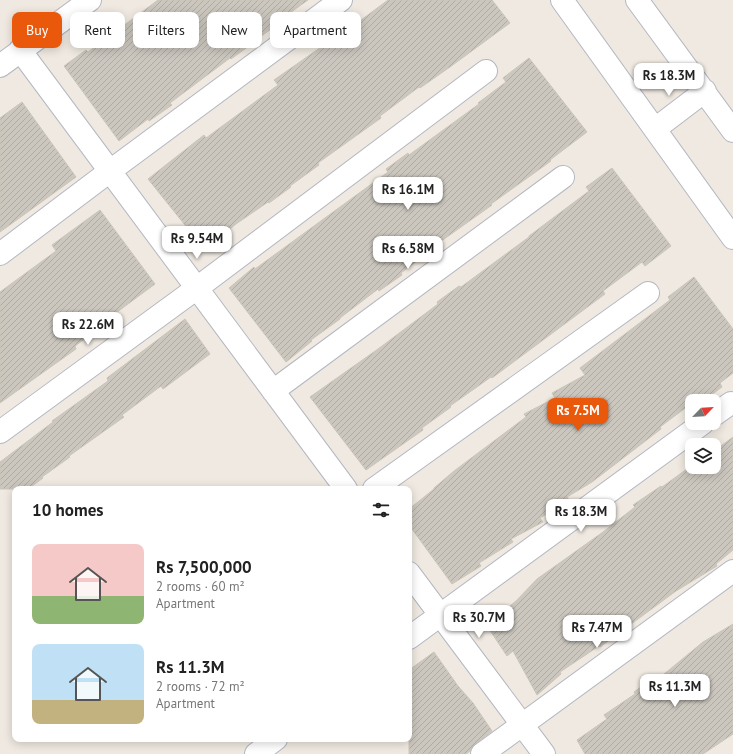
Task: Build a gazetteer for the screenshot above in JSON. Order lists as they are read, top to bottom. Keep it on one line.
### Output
{"north":"top right","page":{"chip":["Buy","Rent","Filters","New","Apartment"],"price":["Rs 18.3M","Rs 16.1M","Rs 9.54M","Rs 6.58M","Rs 22.6M","Rs 7.5M","Rs 18.3M","Rs 30.7M","Rs 7.47M","Rs 11.3M"],"heading":"10 homes","list":[{"name":"Rs 7,500,000","note":"2 rooms · 60 m² · Apartment"},{"name":"Rs 11.3M","note":"2 rooms · 72 m² · Apartment"}]}}
